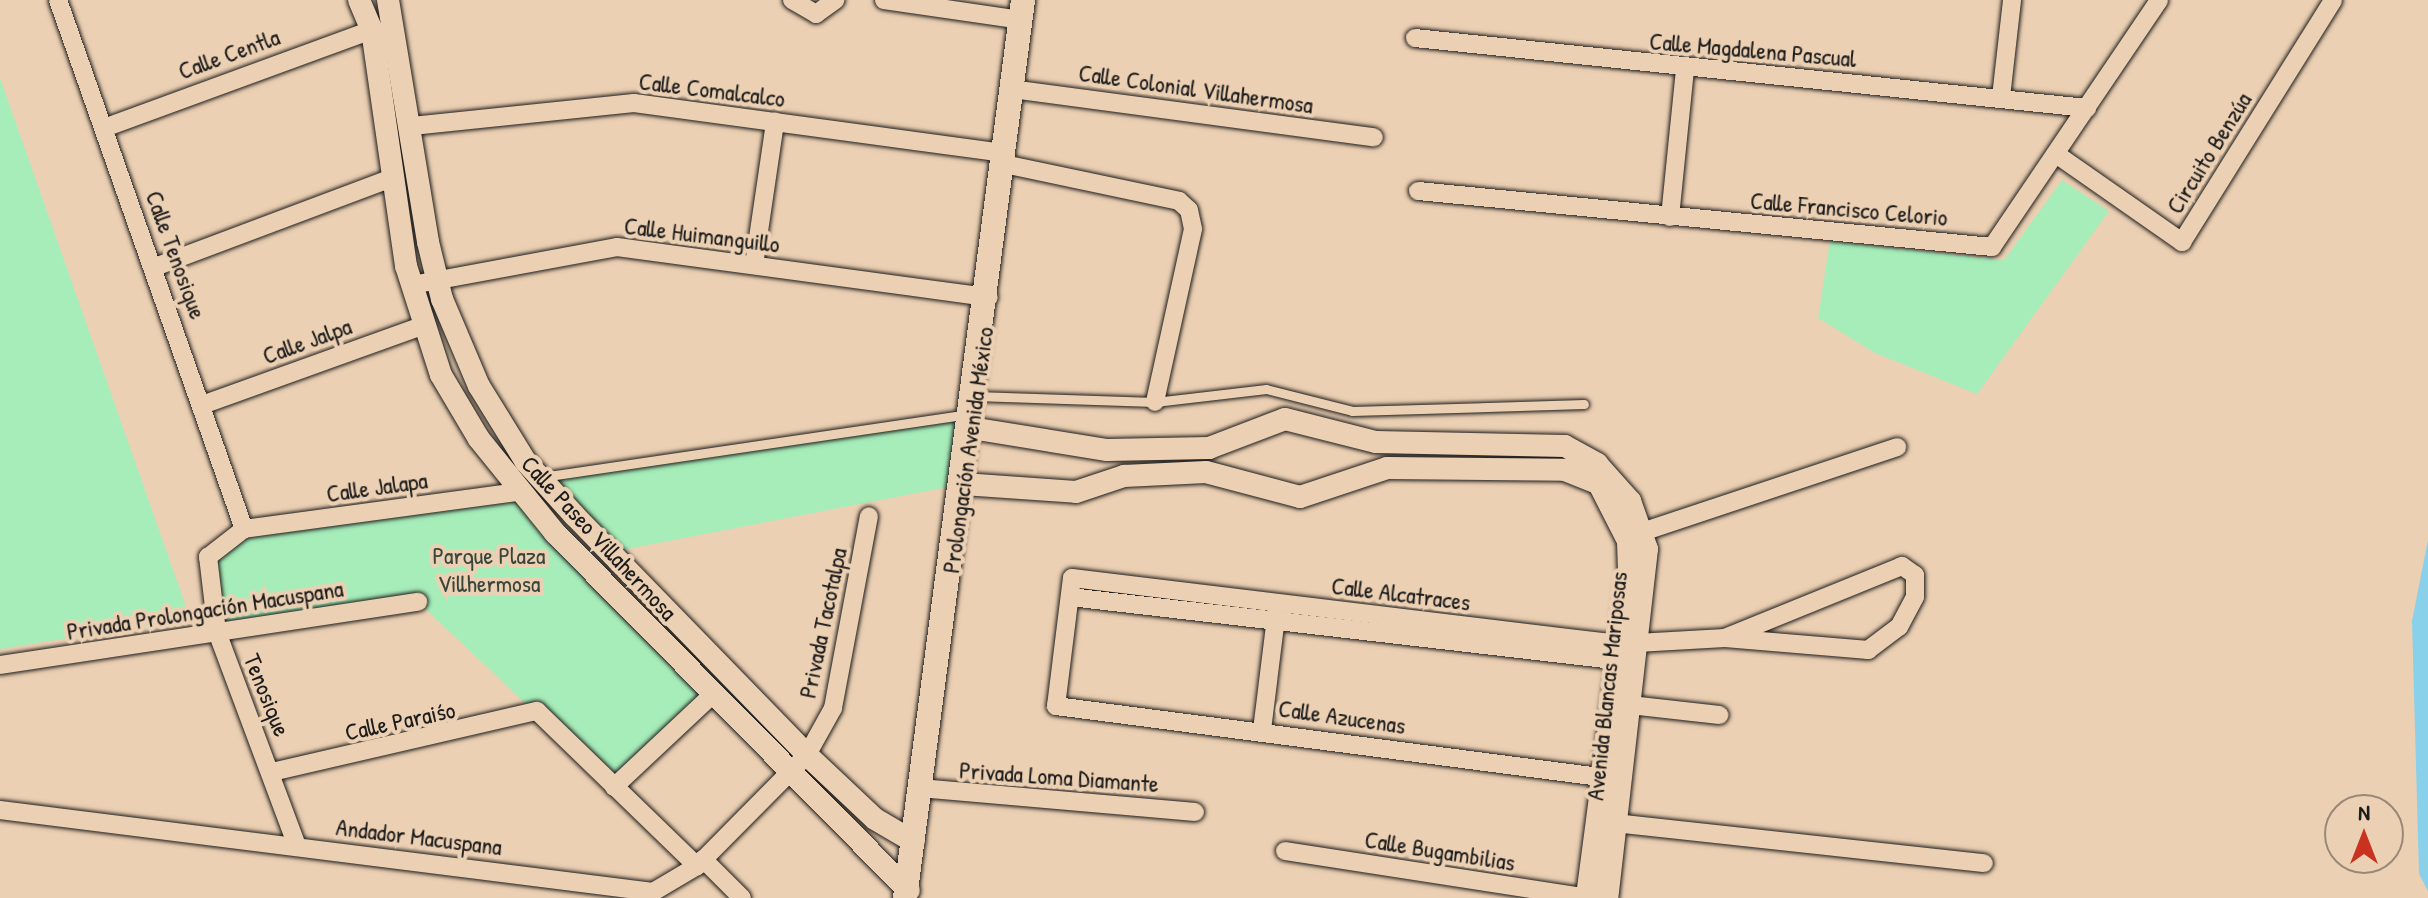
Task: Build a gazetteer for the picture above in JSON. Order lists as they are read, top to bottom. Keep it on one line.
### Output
{"streets":{"main road":["Prolongación Avenida México"],"street":["Calle Magdalena Pascual","Calle Centla","Calle Colonial Villahermosa","Calle Comalcalco","Circuito Benzúa","Calle Francisco Celorio","Calle Huimanguillo","Calle Tenosique","Calle Jalpa","Calle Jalapa","Calle Paseo Villahermosa","Calle Alcatraces","Privada Prolongación Macuspana","Privada Tacotalpa","Avenida Blancas Mariposas","Tenosique","Calle Azucenas","Calle Paraiśo","Privada Loma Diamante","Andador Macuspana","Calle Bugambilias"]},"crossings":[["Calle Magdalena Pascual","Calle Francisco Celorio"],["Calle Centla","Calle Tenosique"],["Calle Centla","Calle Paseo Villahermosa"],["Calle Colonial Villahermosa","Prolongación Avenida México"],["Calle Comalcalco","Prolongación Avenida México"],["Calle Comalcalco","Calle Paseo Villahermosa"],["Circuito Benzúa","Calle Francisco Celorio"],["Calle Huimanguillo","Prolongación Avenida México"],["Calle Huimanguillo","Calle Paseo Villahermosa"],["Calle Tenosique","Calle Jalpa"],["Calle Tenosique","Calle Jalapa"],["Calle Tenosique","Tenosique"],["Calle Jalpa","Calle Paseo Villahermosa"],["Prolongación Avenida México","Calle Paseo Villahermosa"],["Prolongación Avenida México","Avenida Blancas Mariposas"],["Prolongación Avenida México","Privada Loma Diamante"],["Calle Jalapa","Calle Paseo Villahermosa"],["Calle Jalapa","Tenosique"],["Calle Paseo Villahermosa","Privada Tacotalpa"],["Calle Paseo Villahermosa","Andador Macuspana"],["Calle Alcatraces","Avenida Blancas Mariposas"],["Calle Alcatraces","Calle Azucenas"],["Privada Prolongación Macuspana","Tenosique"],["Privada Tacotalpa","Andador Macuspana"],["Avenida Blancas Mariposas","Calle Azucenas"],["Avenida Blancas Mariposas","Calle Bugambilias"],["Tenosique","Calle Paraiśo"],["Tenosique","Andador Macuspana"]],"parks":["Parque Plaza Villhermosa"],"north":"top"}
